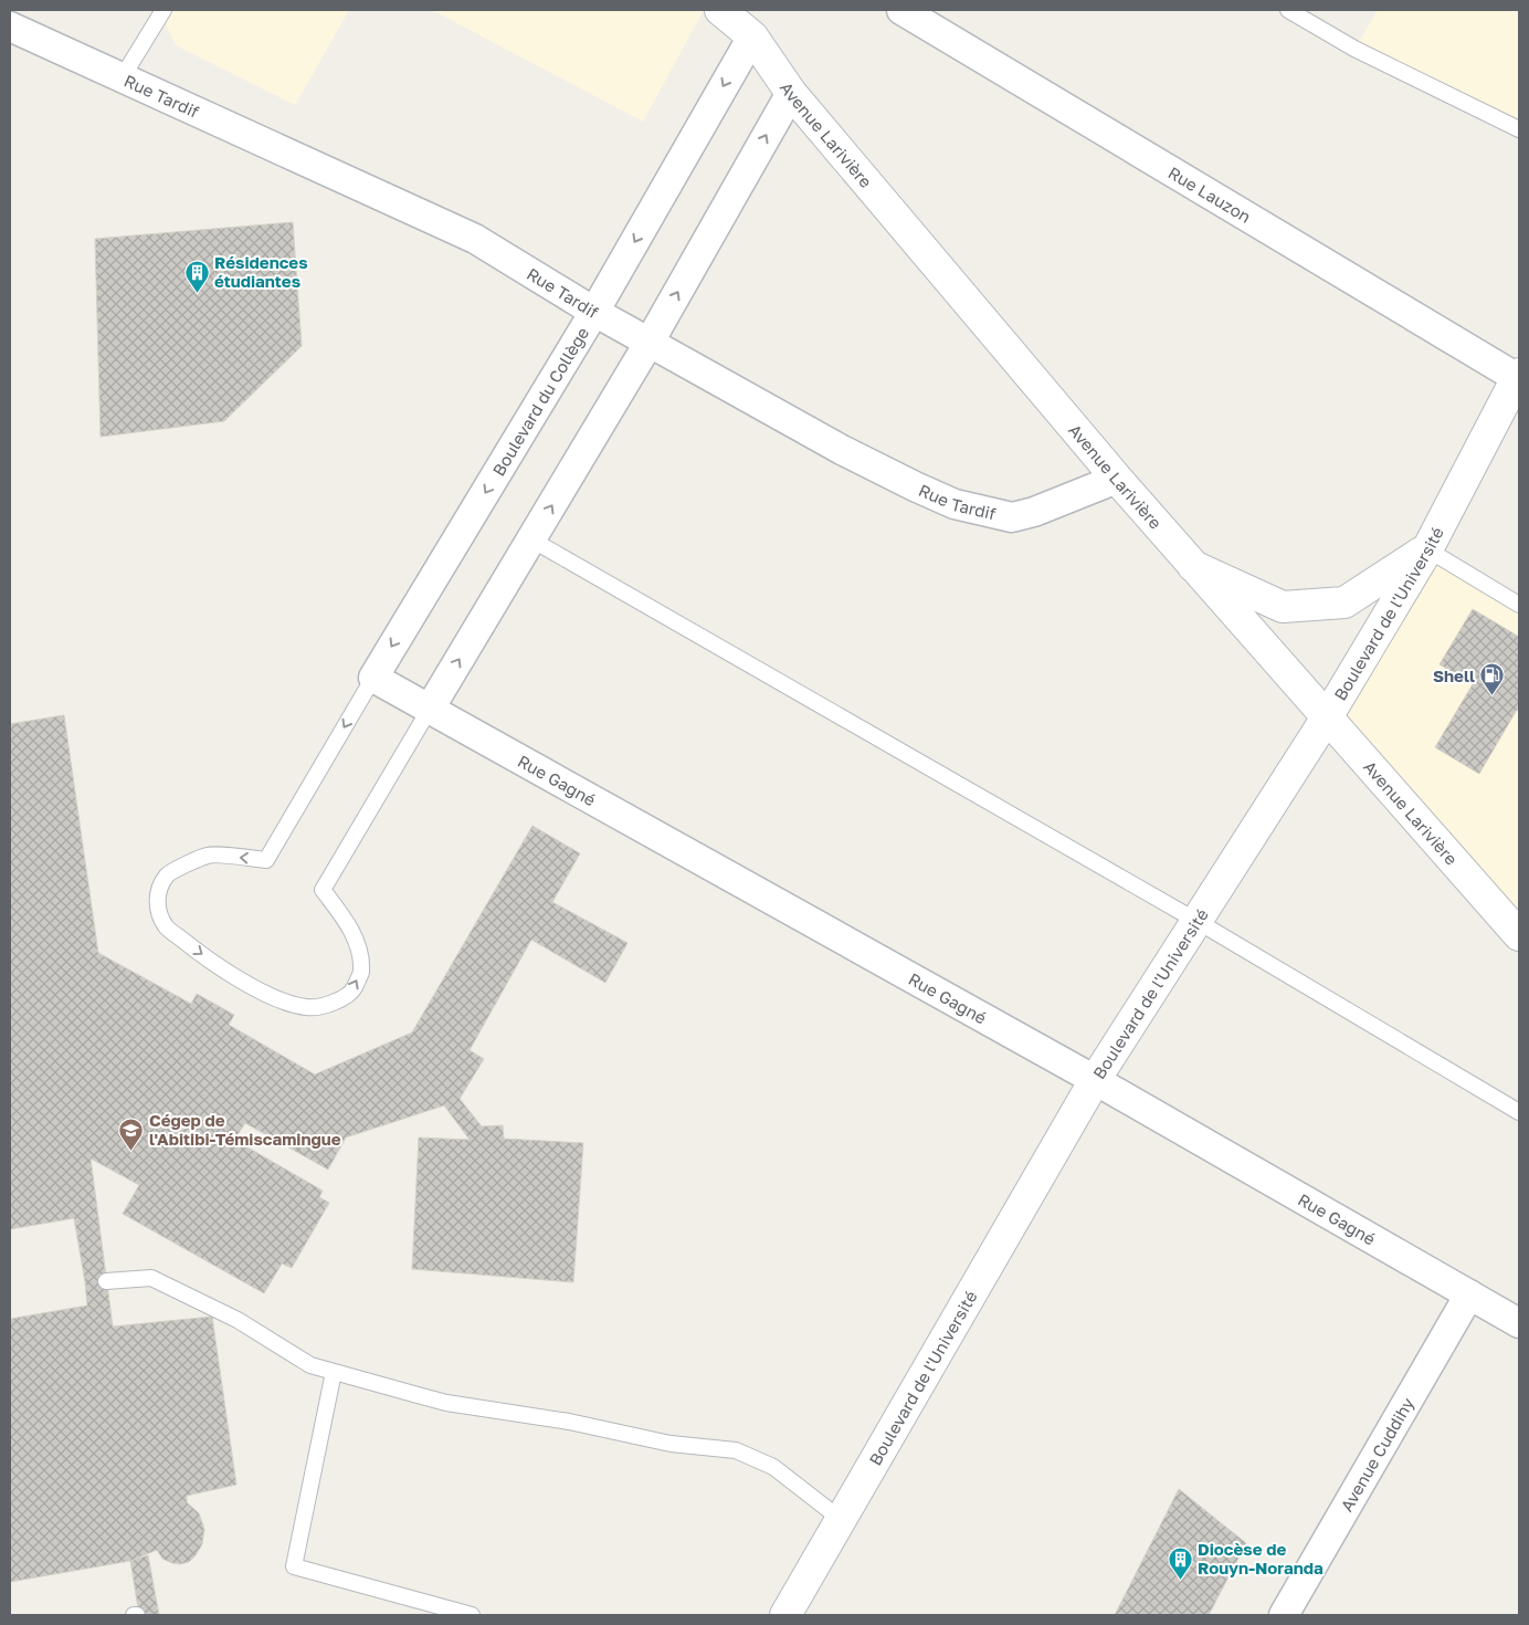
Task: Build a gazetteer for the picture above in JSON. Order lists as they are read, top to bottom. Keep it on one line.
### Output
{"streets":{"street":["Rue Tardif","Avenue Larivière","Rue Lauzon","Boulevard du Collège","Boulevard de l'Université","Rue Gagné","Avenue Cuddihy"]},"crossings":[["Rue Tardif","Avenue Larivière"],["Rue Tardif","Boulevard du Collège"],["Avenue Larivière","Boulevard du Collège"],["Avenue Larivière","Boulevard de l'Université"],["Rue Lauzon","Boulevard de l'Université"],["Boulevard du Collège","Rue Gagné"],["Boulevard de l'Université","Rue Gagné"],["Rue Gagné","Avenue Cuddihy"]],"places":{"building":["Résidences étudiantes","Diocèse de Rouyn-Noranda"],"fuel station":["Shell"],"school or university":["Cégep de l'Abitibi-Témiscamingue"]}}
